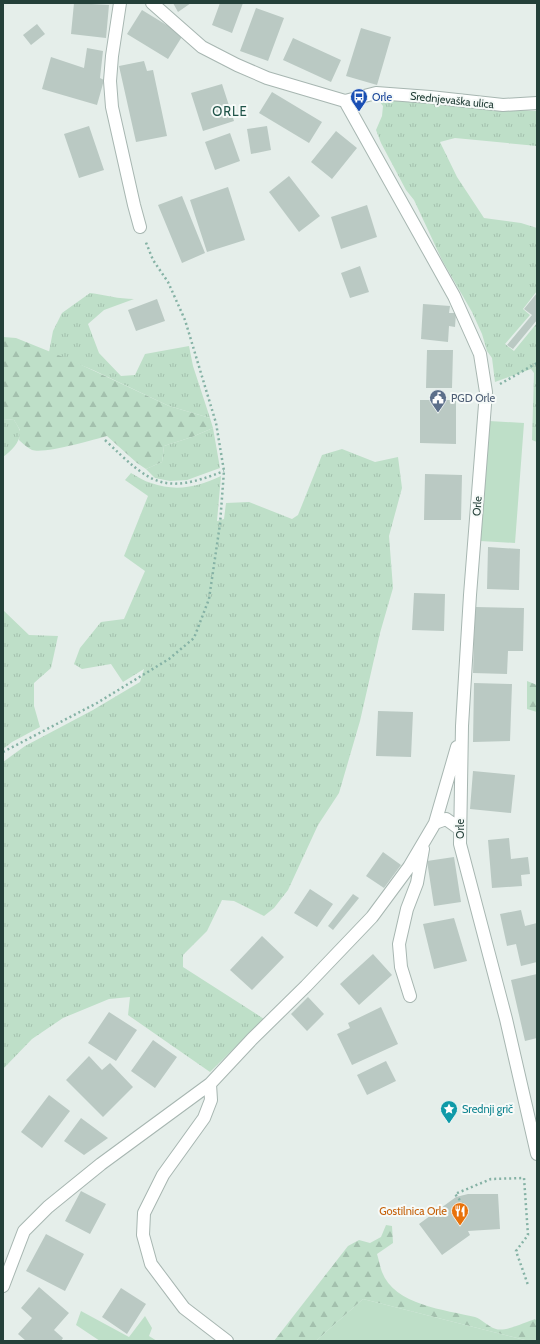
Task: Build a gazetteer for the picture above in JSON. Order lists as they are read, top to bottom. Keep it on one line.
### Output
{"streets":{"street":["Srednjevaška ulica","Orle"]},"crossings":[["Srednjevaška ulica","Orle"]],"districts":["ORLE"],"places":{"bus stop":["Orle"],"public building":["PGD Orle"],"place":["Srednji grič"],"restaurant":["Gostilnica Orle"]}}
